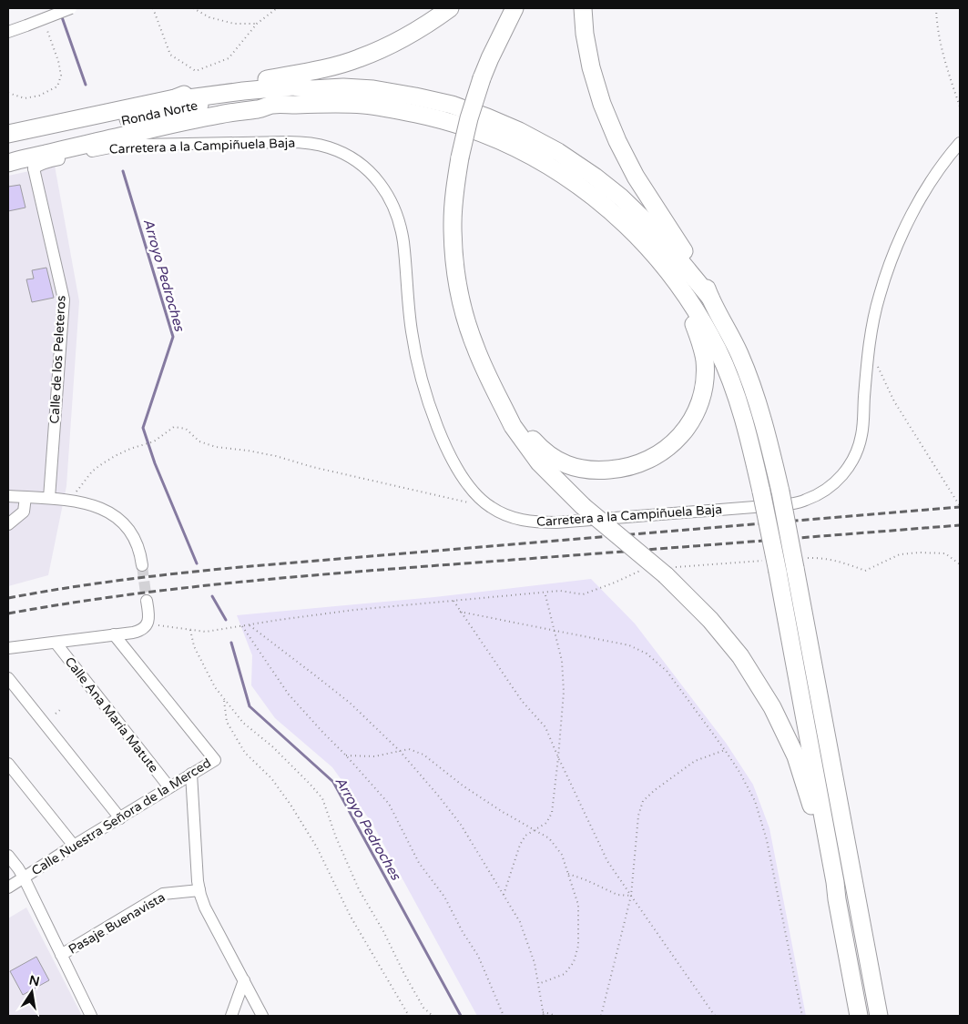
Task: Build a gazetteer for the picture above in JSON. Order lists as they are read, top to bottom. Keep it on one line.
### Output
{"streets":{"highway":["Ronda Norte"],"street":["Carretera a la Campiñuela Baja","Calle de los Peleteros","Calle Ana María Matute","Calle Nuestra Señora de la Merced","Pasaje Buenavista"]},"crossings":[["Carretera a la Campiñuela Baja","Calle de los Peleteros"],["Calle Ana María Matute","Calle Nuestra Señora de la Merced"]],"water":["Arroyo Pedroches"],"north":"top"}
